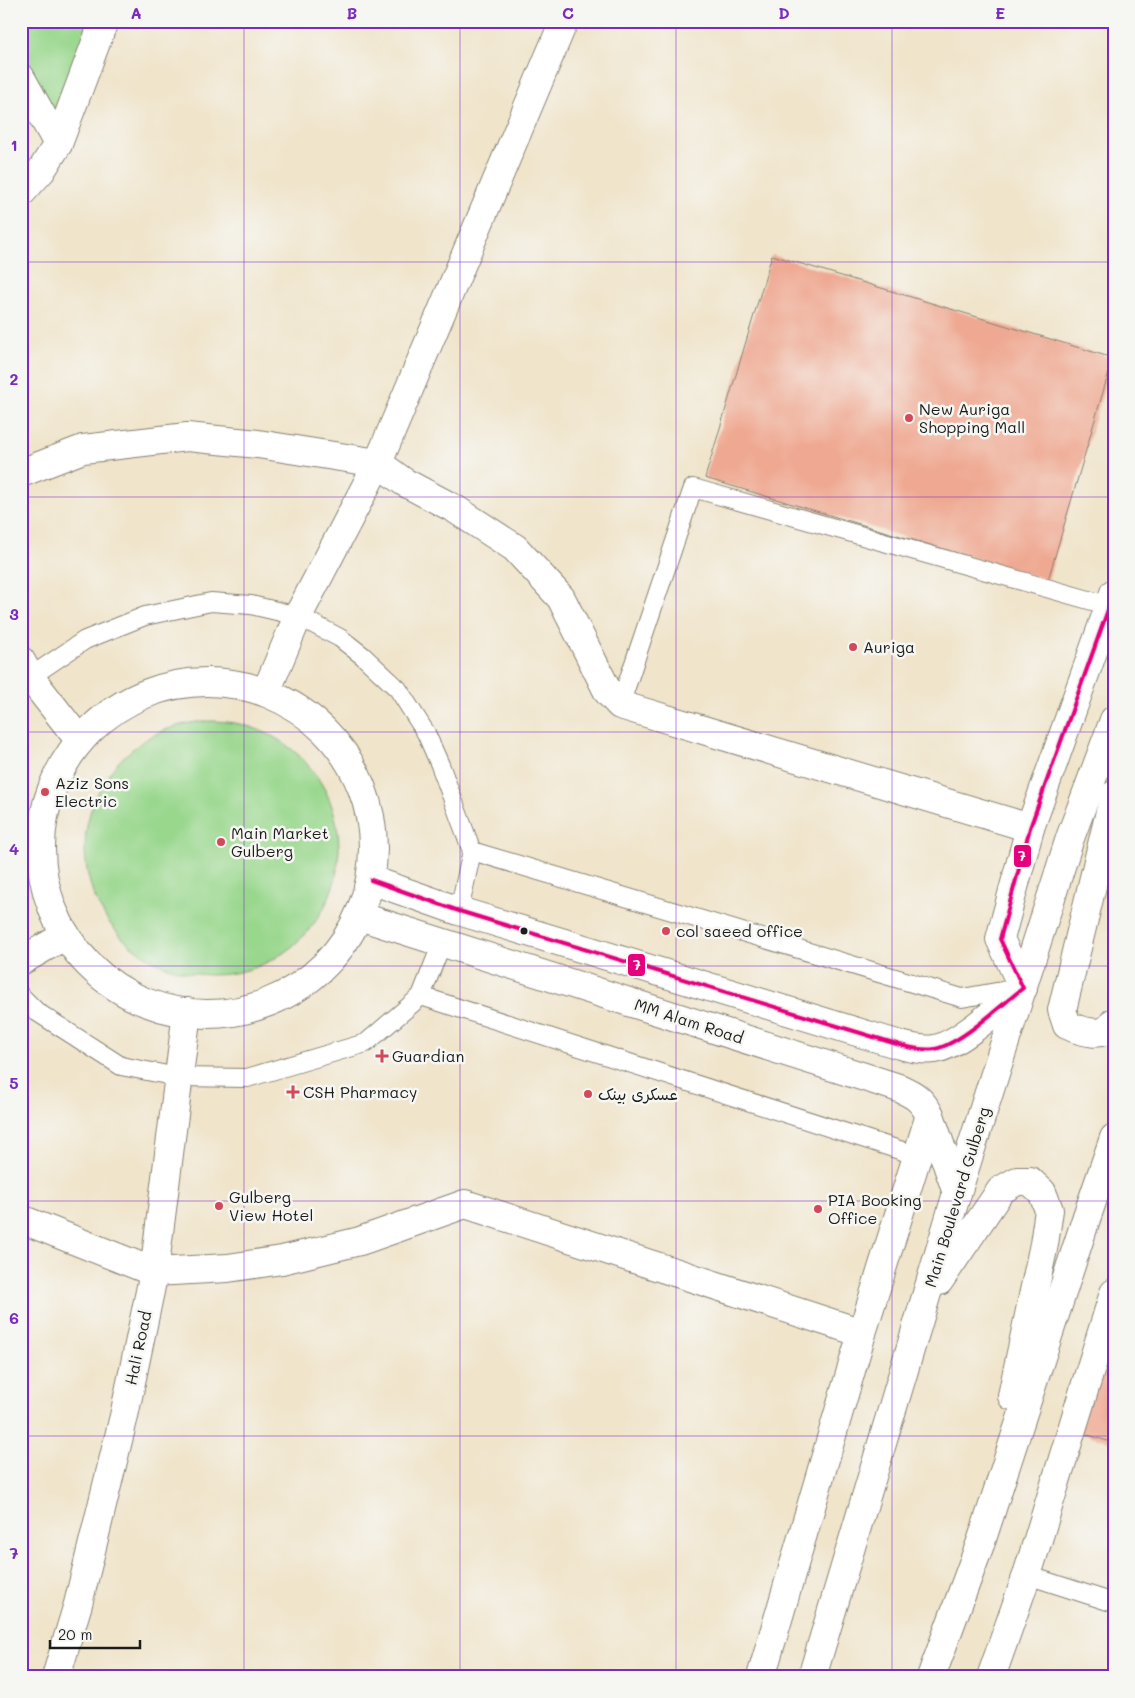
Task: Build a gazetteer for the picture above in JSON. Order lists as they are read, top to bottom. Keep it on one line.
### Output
{"streets":{"street":["MM Alam Road","Main Boulevard Gulberg","Hali Road"]},"crossings":[["MM Alam Road","Main Boulevard Gulberg"]],"places":{"other":["New Auriga Shopping Mall","Auriga","Aziz Sons Electric","Main Market Gulberg","col saeed office","عسکری بینک","Gulberg View Hotel","PIA Booking Office"],"health":["Guardian","CSH Pharmacy"]},"lines":["transit line 7"],"scale_bar":"20 m","grid":{"columns":["A","B","C","D","E"],"rows":["1","2","3","4","5","6","7"]}}
